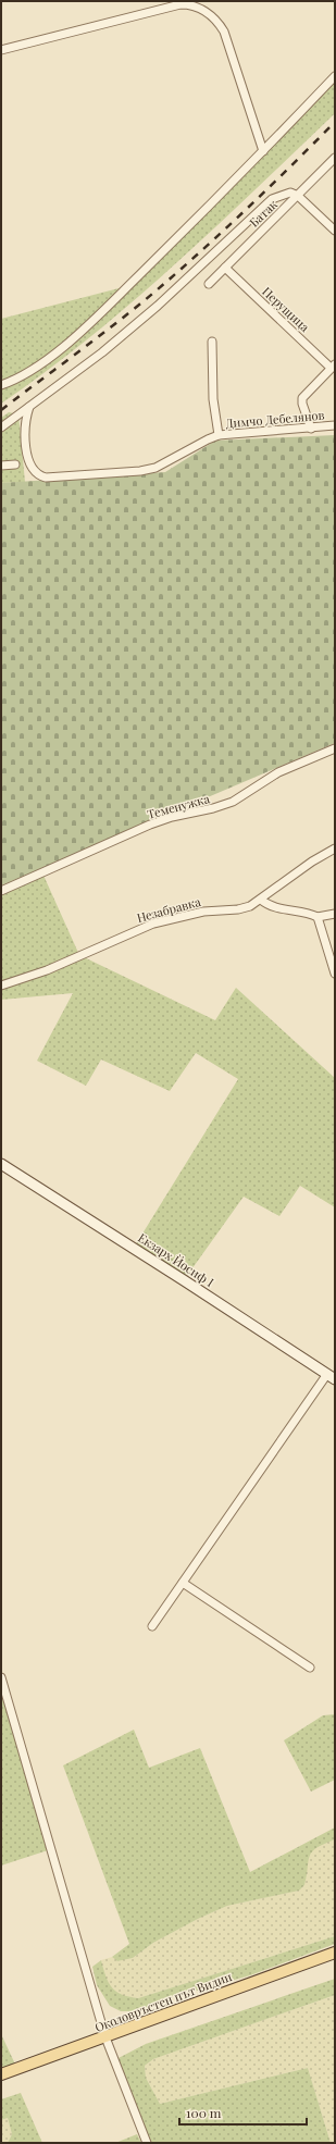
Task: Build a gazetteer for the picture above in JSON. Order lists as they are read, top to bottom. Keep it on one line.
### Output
{"streets":{"main road":["Екзарх Йосиф I","Околовръстен път Видин"],"street":["Батак","Перущица","Димчо Дебелянов","Теменужка","Незабравка"]},"crossings":[["Батак","Перущица"]],"scale_bar":"100 m"}
